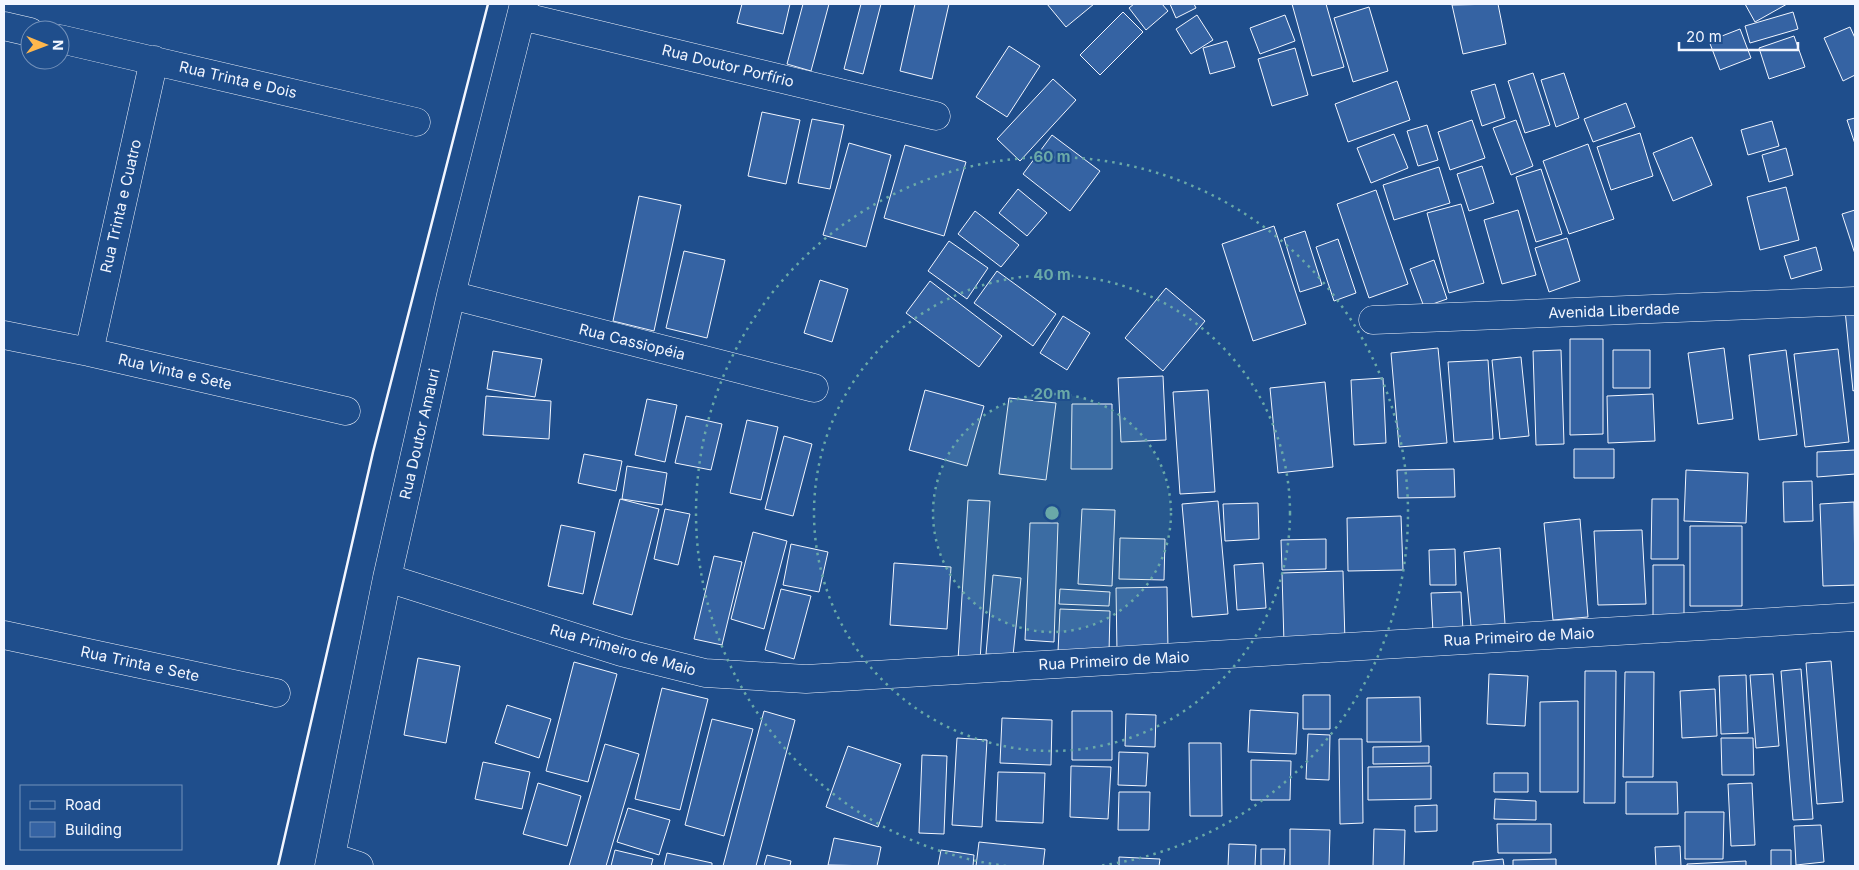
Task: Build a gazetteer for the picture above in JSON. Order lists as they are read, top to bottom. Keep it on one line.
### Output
{"streets":{"street":["Rua Doutor Porfírio","Rua Trinta e Dois","Rua Trinta e Cuatro","Avenida Liberdade","Rua Cassiopéia","Rua Vinta e Sete","Rua Doutor Amauri","Rua Primeiro de Maio","Rua Trinta e Sete"]},"crossings":[["Rua Doutor Porfírio","Rua Doutor Amauri"],["Rua Trinta e Dois","Rua Trinta e Cuatro"],["Rua Trinta e Cuatro","Rua Vinta e Sete"],["Rua Cassiopéia","Rua Doutor Amauri"],["Rua Doutor Amauri","Rua Primeiro de Maio"]],"legend":["Road","Building"],"scale_bar":"20 m","north":"right","rings":["60 m","40 m","20 m"]}
